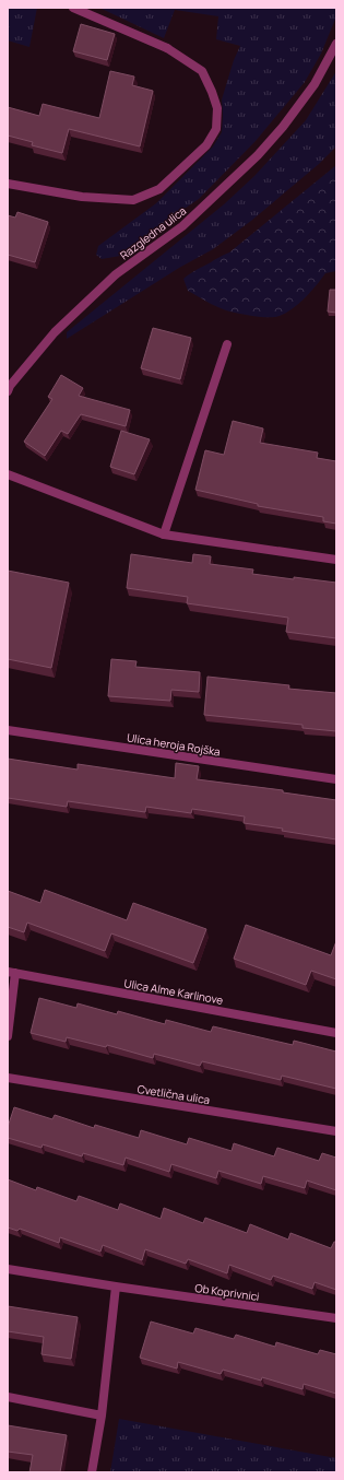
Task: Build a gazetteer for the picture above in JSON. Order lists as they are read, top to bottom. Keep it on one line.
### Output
{"streets":{"street":["Razgledna ulica","Ulica heroja Rojška","Ulica Alme Karlinove","Cvetlična ulica","Ob Koprivnici"]}}
